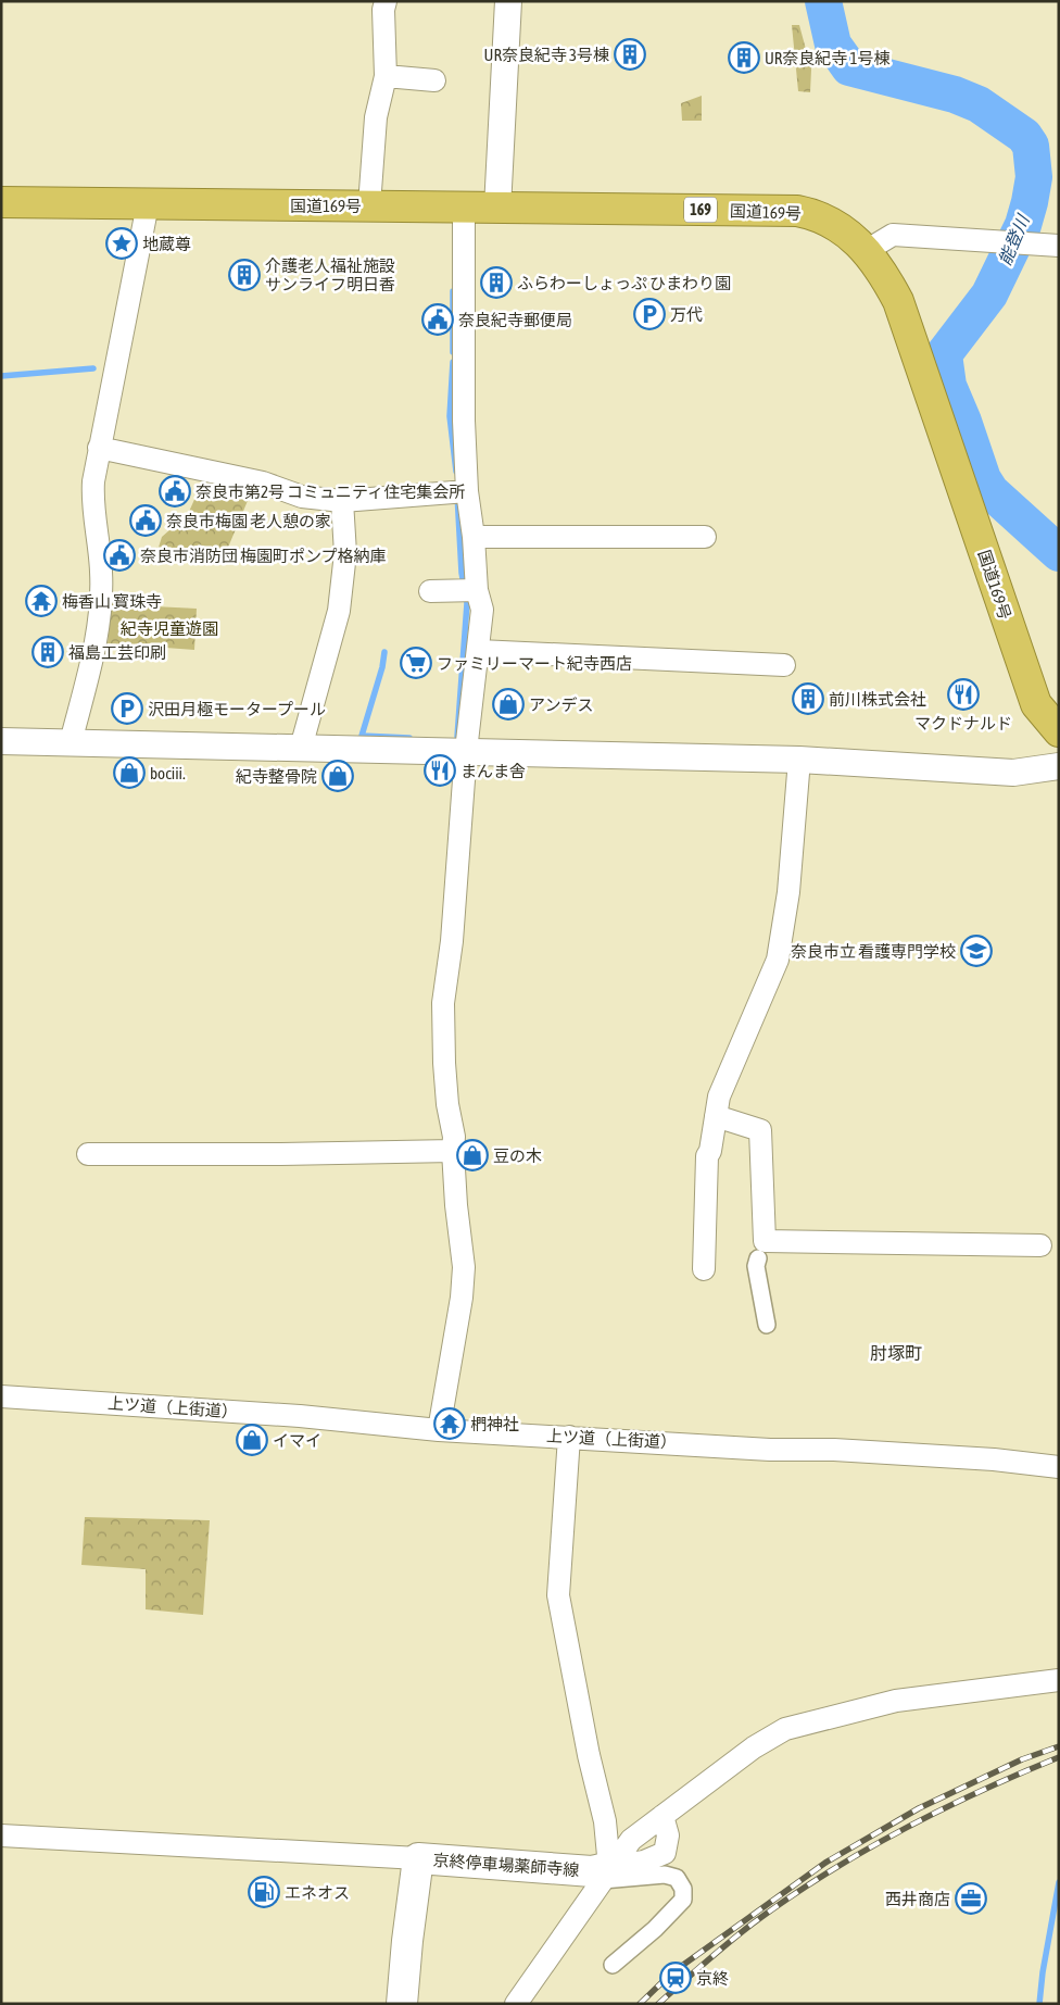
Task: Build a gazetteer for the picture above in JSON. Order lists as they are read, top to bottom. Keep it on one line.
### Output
{"streets":{"highway":["国道169号","169"],"main road":["京終停車場薬師寺線"],"street":["上ツ道（上街道）"]},"districts":["肘塚町"],"water":["能登川"],"parks":["紀寺児童遊園"],"places":{"building":["UR奈良紀寺 3号棟","UR奈良紀寺 1号棟","介護老人福祉施設 サンライフ明日香","ふらわーしょっぷ ひまわり園","福島工芸印刷","前川株式会社"],"place":["地蔵尊"],"parking":["万代","沢田月極モータープール"],"public building":["奈良紀寺郵便局","奈良市第2号 コミュニティ住宅集会所","奈良市梅園 老人憩の家","奈良市消防団 梅園町ポンプ格納庫"],"temple":["梅香山 寳珠寺","椚神社"],"supermarket":["ファミリーマート紀寺西店"],"restaurant":["マクドナルド","まんま舎"],"shop":["アンデス","bociii.","紀寺整骨院","豆の木","イマイ"],"school or university":["奈良市立 看護専門学校"],"fuel station":["エネオス"],"office":["西井商店"],"station":["京終"]}}
